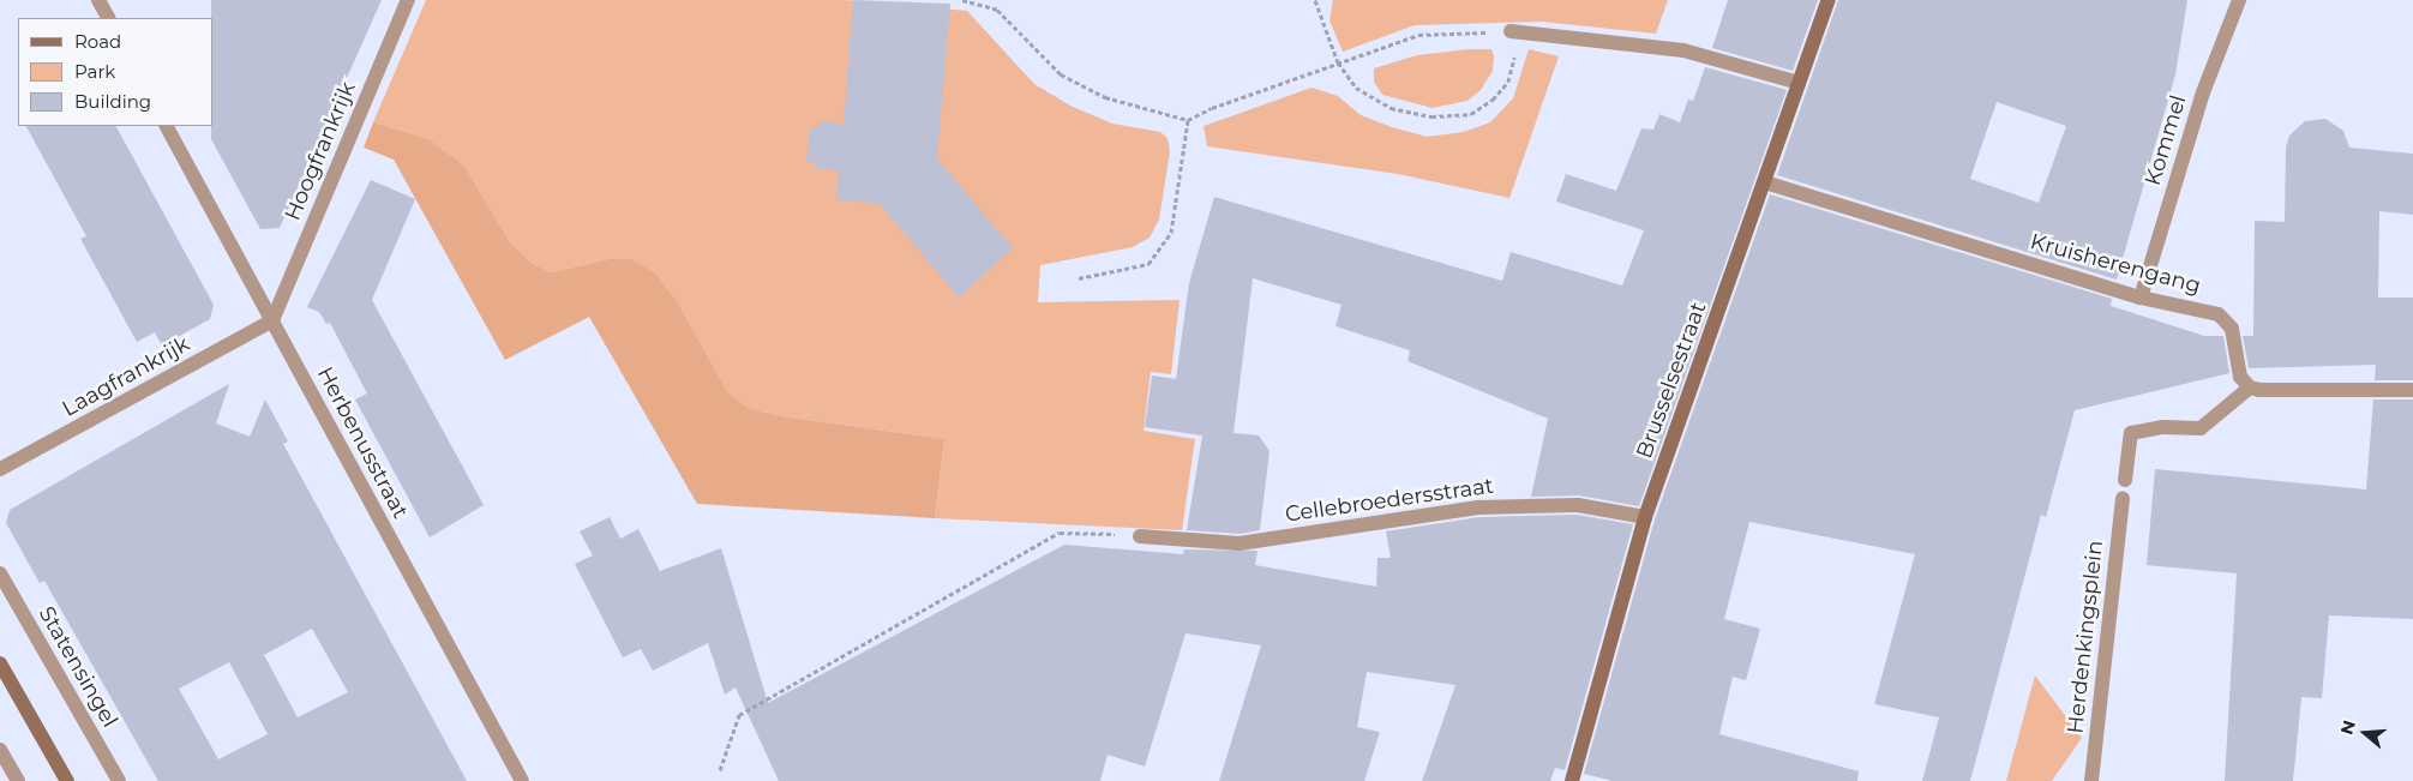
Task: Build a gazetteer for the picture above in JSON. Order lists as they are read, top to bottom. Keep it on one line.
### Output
{"streets":{"street":["Kommel","Hoogfrankrijk","Kruisherengang","Laagfrankrijk","Brusselsestraat","Herbenusstraat","Cellebroedersstraat","Herdenkingsplein","Statensingel"]},"crossings":[["Kommel","Kruisherengang"],["Hoogfrankrijk","Laagfrankrijk"],["Hoogfrankrijk","Herbenusstraat"],["Kruisherengang","Brusselsestraat"],["Laagfrankrijk","Herbenusstraat"],["Brusselsestraat","Cellebroedersstraat"]],"legend":["Road","Park","Building"],"north":"left"}
